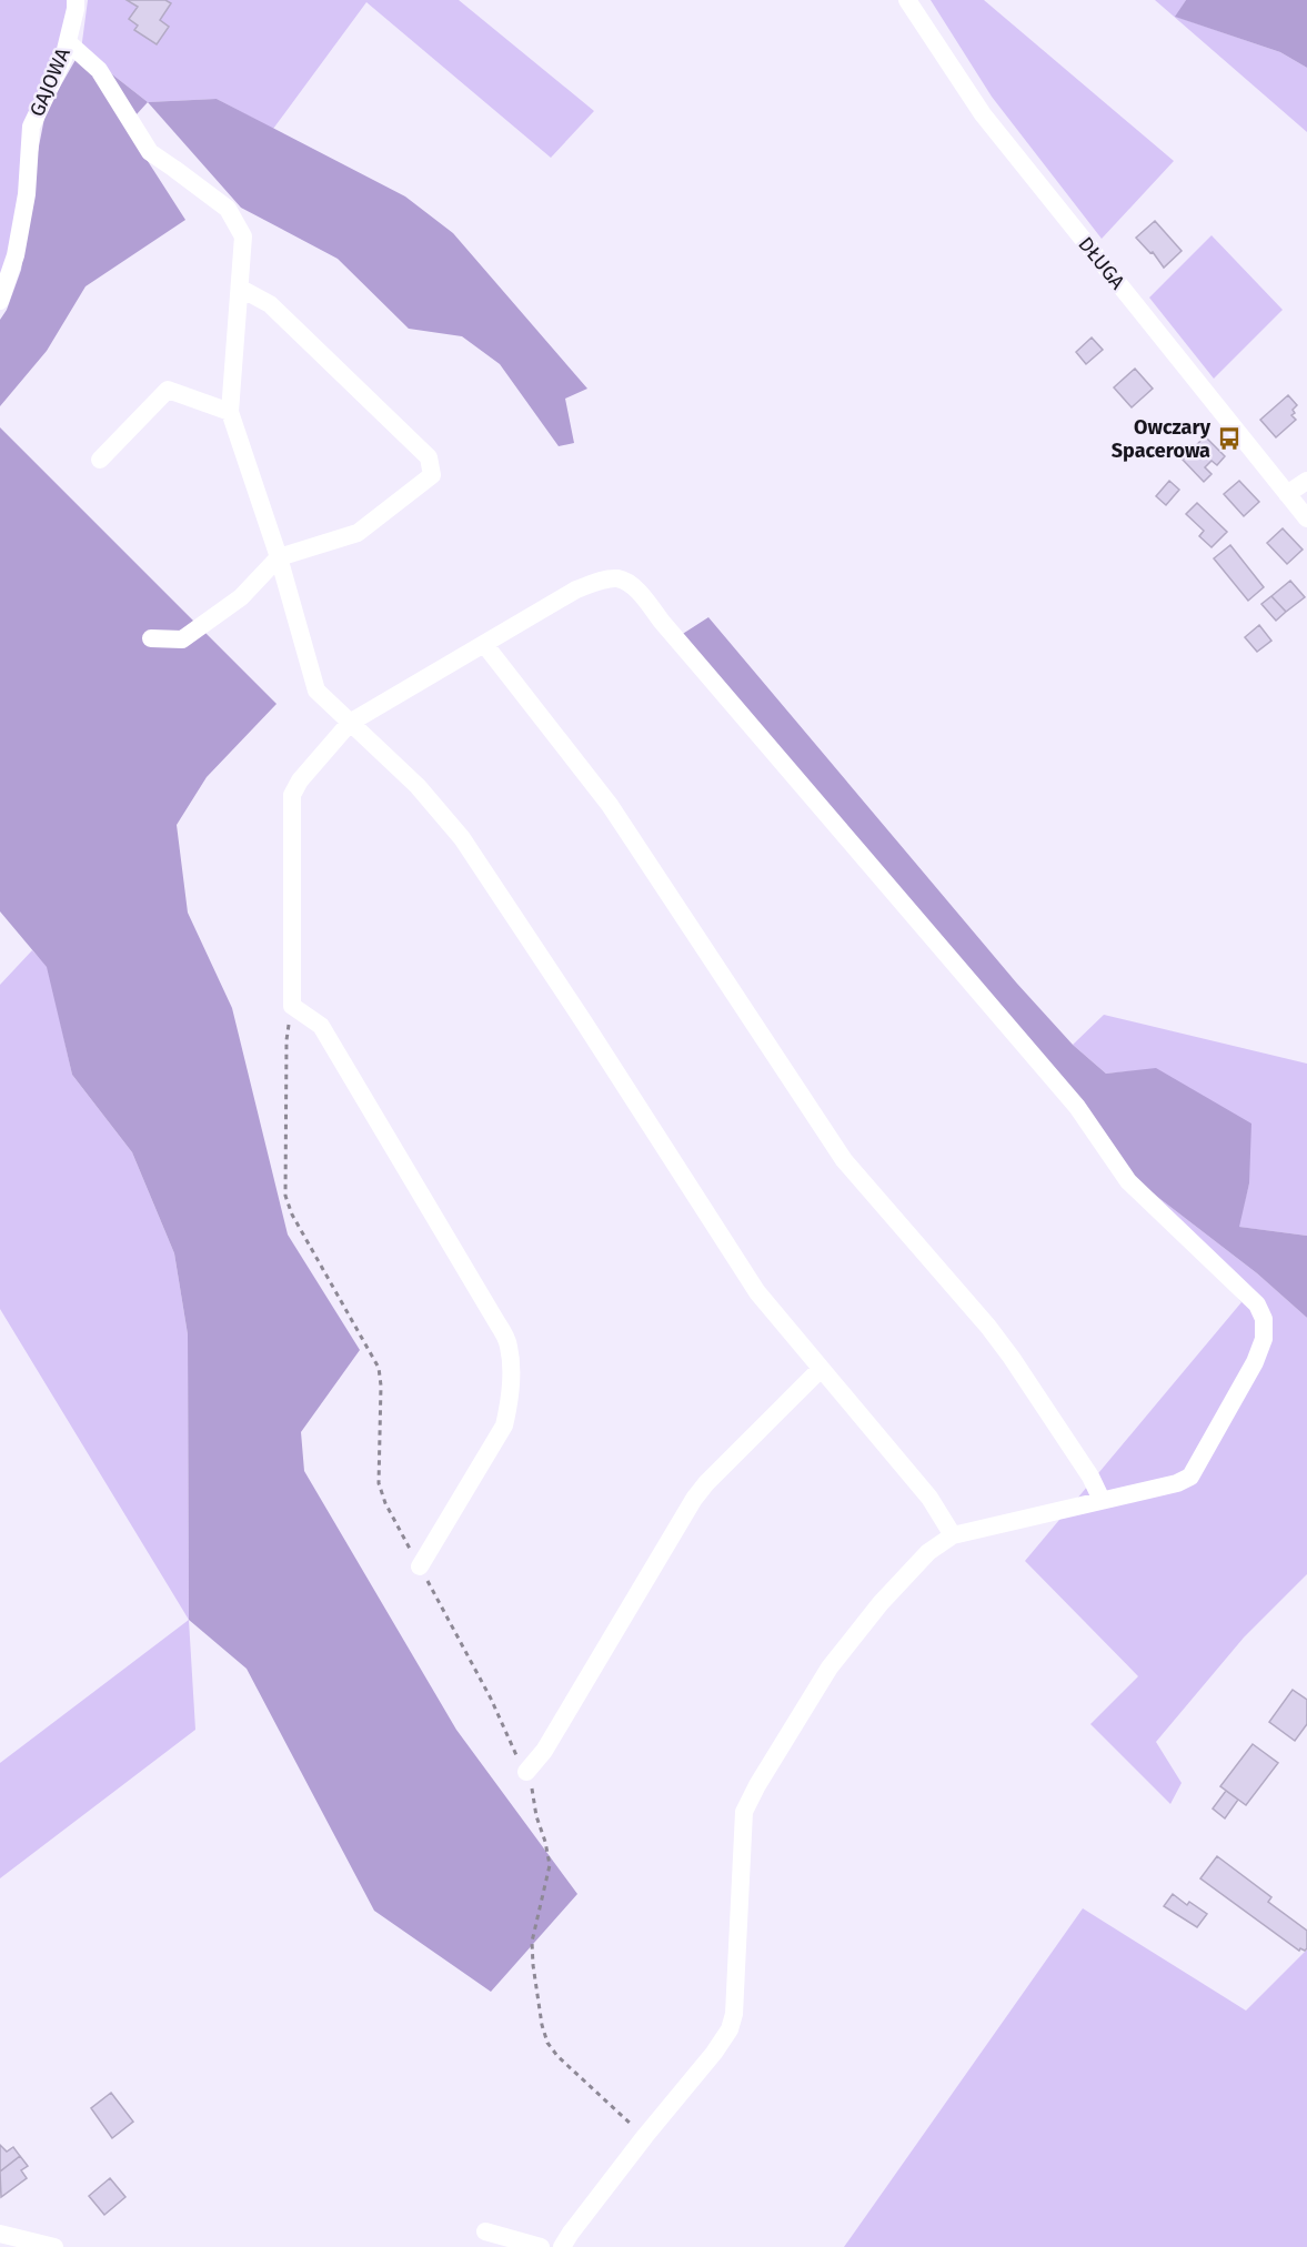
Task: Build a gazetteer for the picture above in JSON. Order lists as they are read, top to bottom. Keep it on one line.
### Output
{"streets":{"street":["GAJOWA","DŁUGA"]},"places":{"bus stop":["Owczary Spacerowa"]}}
